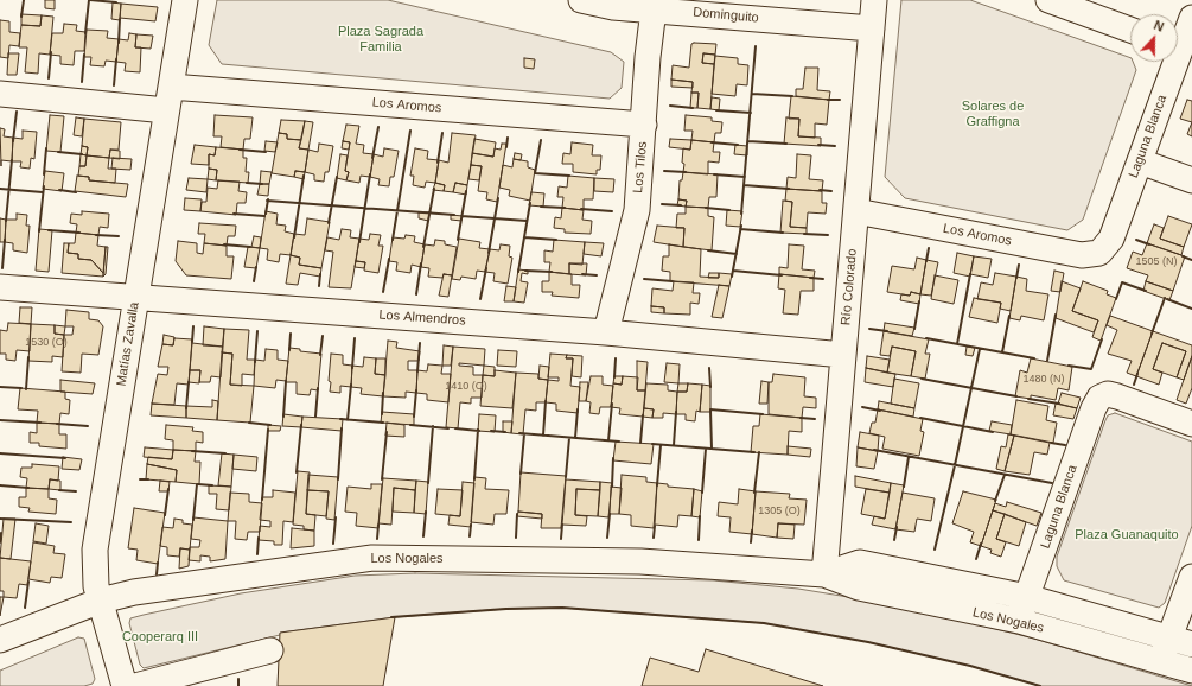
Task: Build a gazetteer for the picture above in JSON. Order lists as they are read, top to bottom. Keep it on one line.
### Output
{"streets":{"street":["Dominguito","Los Aromos","Laguna Blanca","Los Tilos","Río Colorado","Los Almendros","Matías Zavalla","Los Nogales"]},"crossings":[["Dominguito","Los Tilos"],["Dominguito","Río Colorado"],["Los Aromos","Laguna Blanca"],["Los Aromos","Los Tilos"],["Los Aromos","Río Colorado"],["Los Aromos","Matías Zavalla"],["Laguna Blanca","Los Nogales"],["Los Tilos","Los Almendros"],["Río Colorado","Los Almendros"],["Río Colorado","Los Nogales"],["Los Almendros","Matías Zavalla"],["Matías Zavalla","Los Nogales"]],"parks":["Plaza Sagrada Familia","Solares de Graffigna","Plaza Guanaquito","Cooperarq III"],"house_numbers":["1505 (N)","1530 (O)","1480 (N)","1410 (O)","1305 (O)"],"north":"top"}
